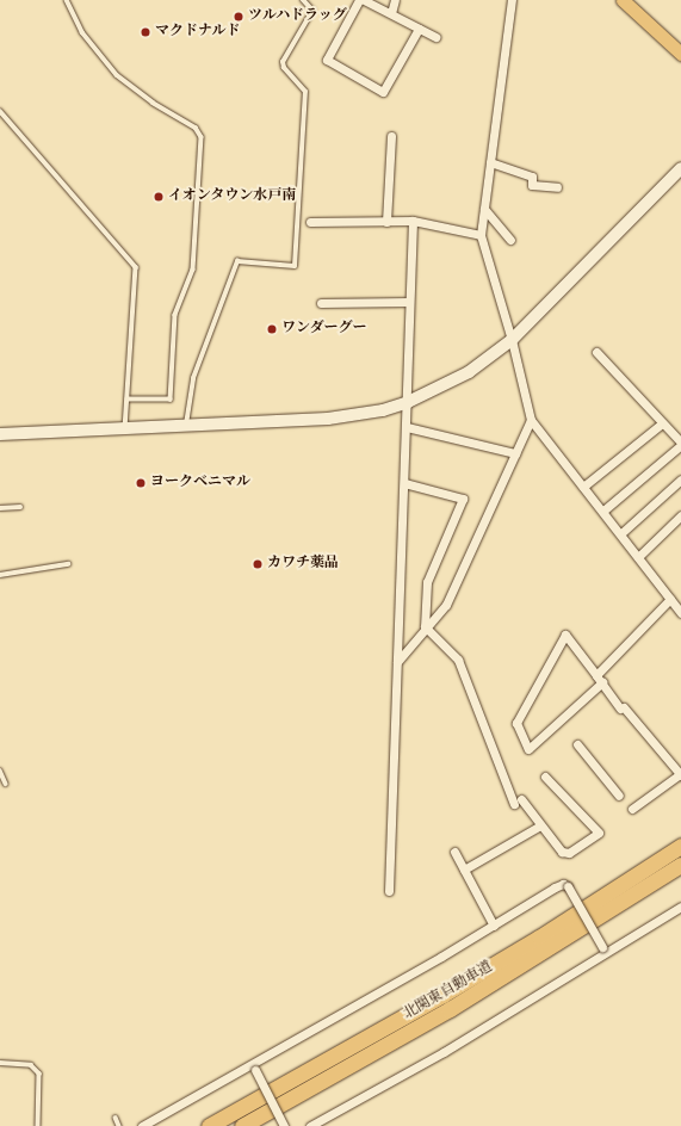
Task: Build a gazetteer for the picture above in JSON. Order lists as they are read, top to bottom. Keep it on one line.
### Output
{"streets":{"highway":["北関東自動車道"]},"places":["ツルハドラッグ","マクドナルド","イオンタウン水戸南","ワンダーグー","ヨークベニマル","カワチ薬品"]}
